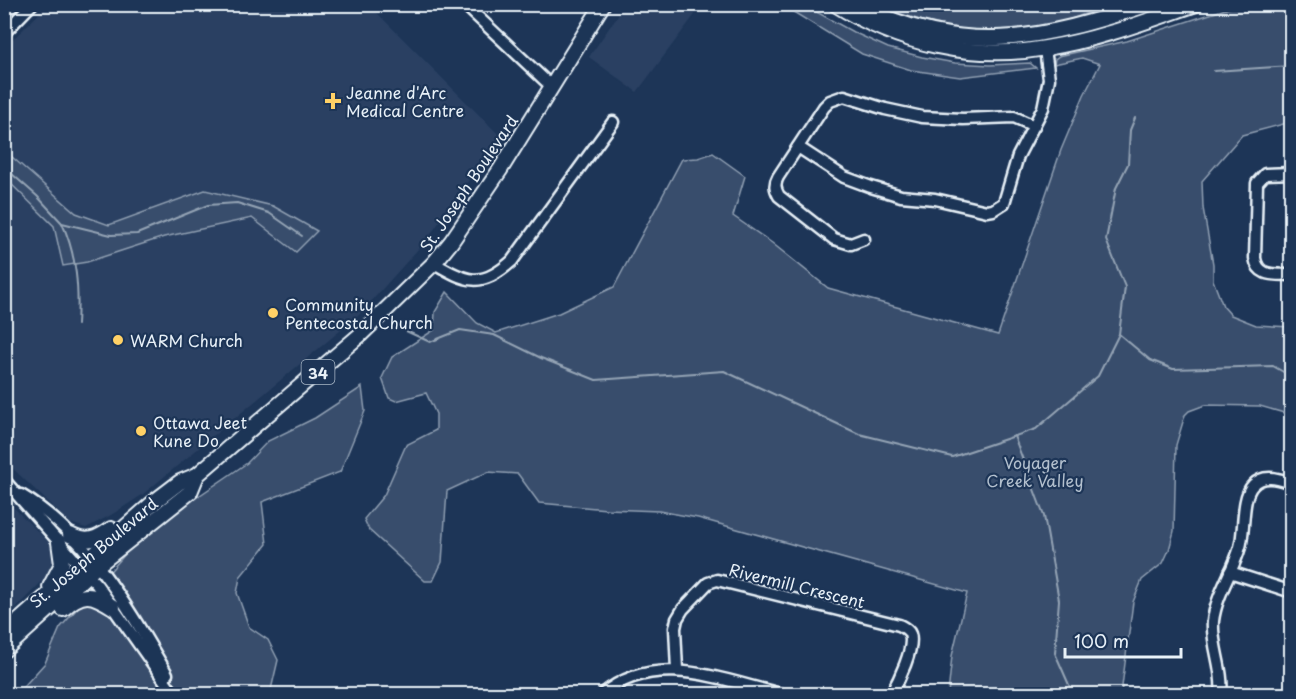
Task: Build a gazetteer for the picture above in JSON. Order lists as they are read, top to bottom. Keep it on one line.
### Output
{"streets":{"main road":["St. Joseph Boulevard","34"],"street":["Rivermill Crescent"]},"parks":["Voyager Creek Valley"],"places":{"health":["Jeanne d'Arc Medical Centre"],"other":["Community Pentecostal Church","WARM Church","Ottawa Jeet Kune Do"]},"scale_bar":"100 m"}
